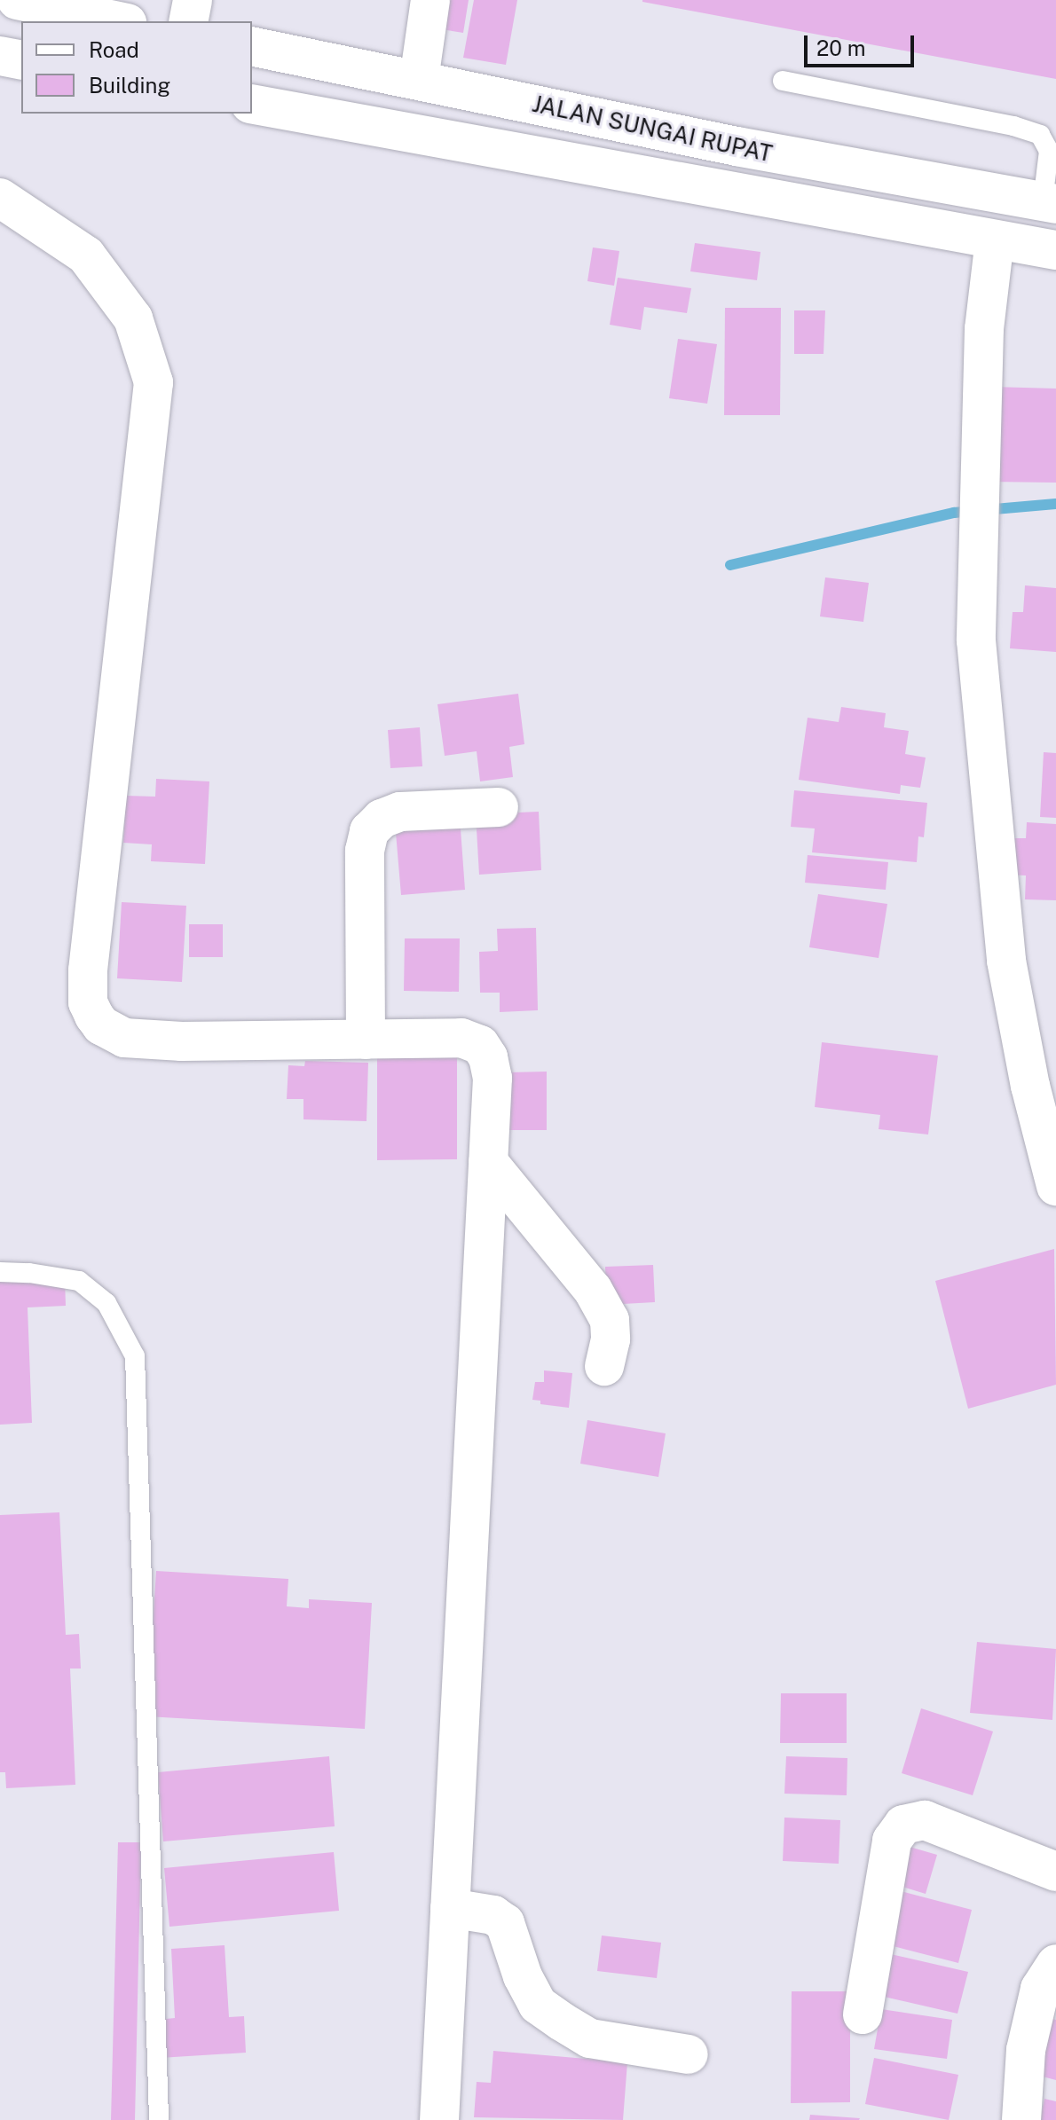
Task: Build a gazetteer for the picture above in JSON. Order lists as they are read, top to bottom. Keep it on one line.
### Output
{"streets":{"street":["JALAN SUNGAI RUPAT"]},"legend":["Road","Building"],"scale_bar":"20 m"}
